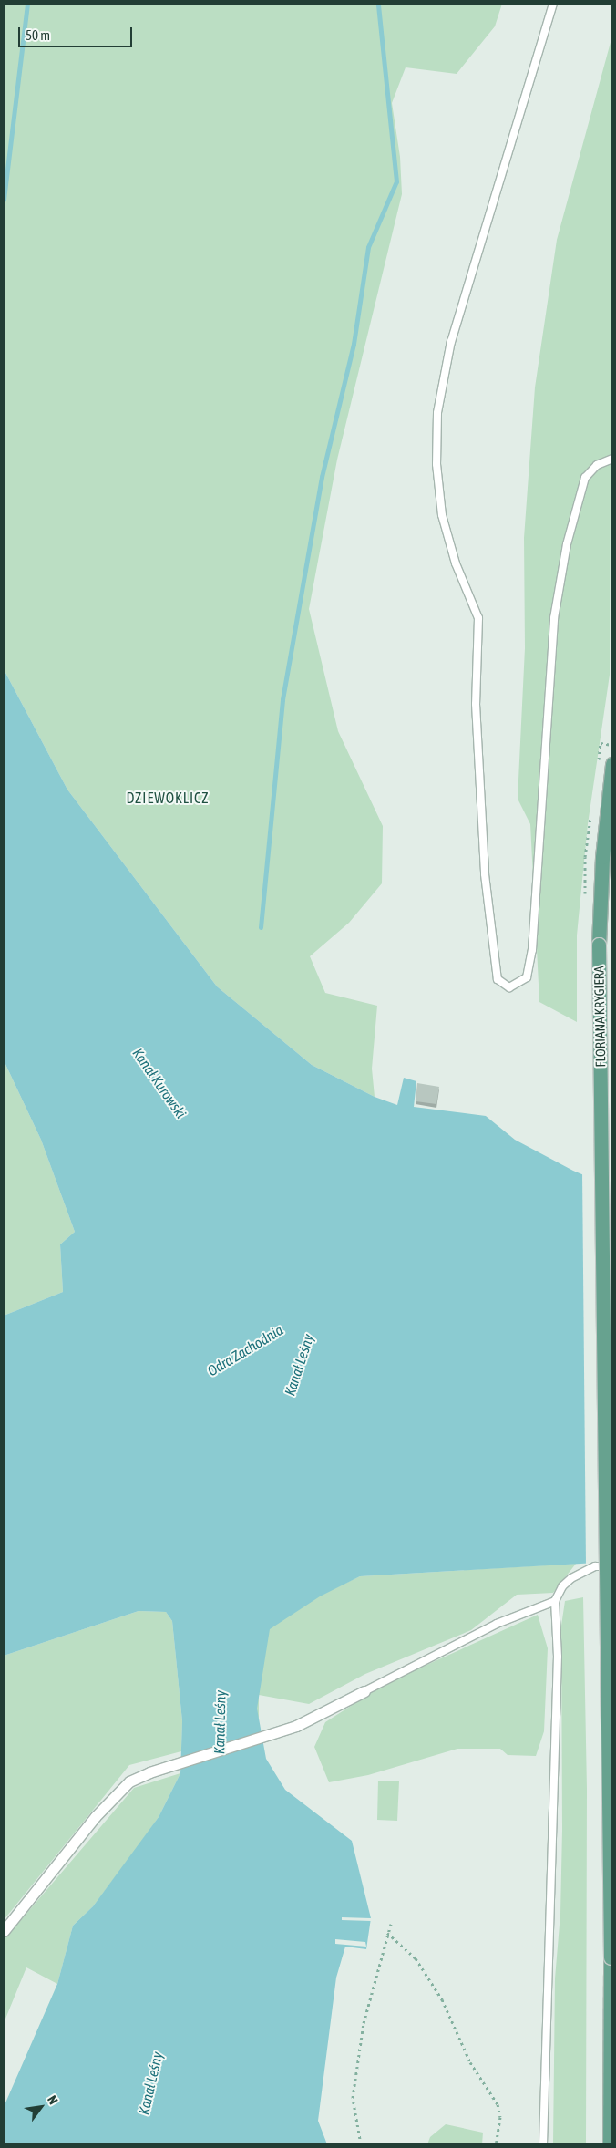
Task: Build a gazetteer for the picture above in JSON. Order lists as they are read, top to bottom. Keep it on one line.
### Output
{"streets":{"main road":["FLORIANA KRYGIERA"]},"districts":["DZIEWOKLICZ"],"water":["Kanał Kurowski","Odra Zachodnia","Kanał Leśny"],"scale_bar":"50 m","north":"top right"}
